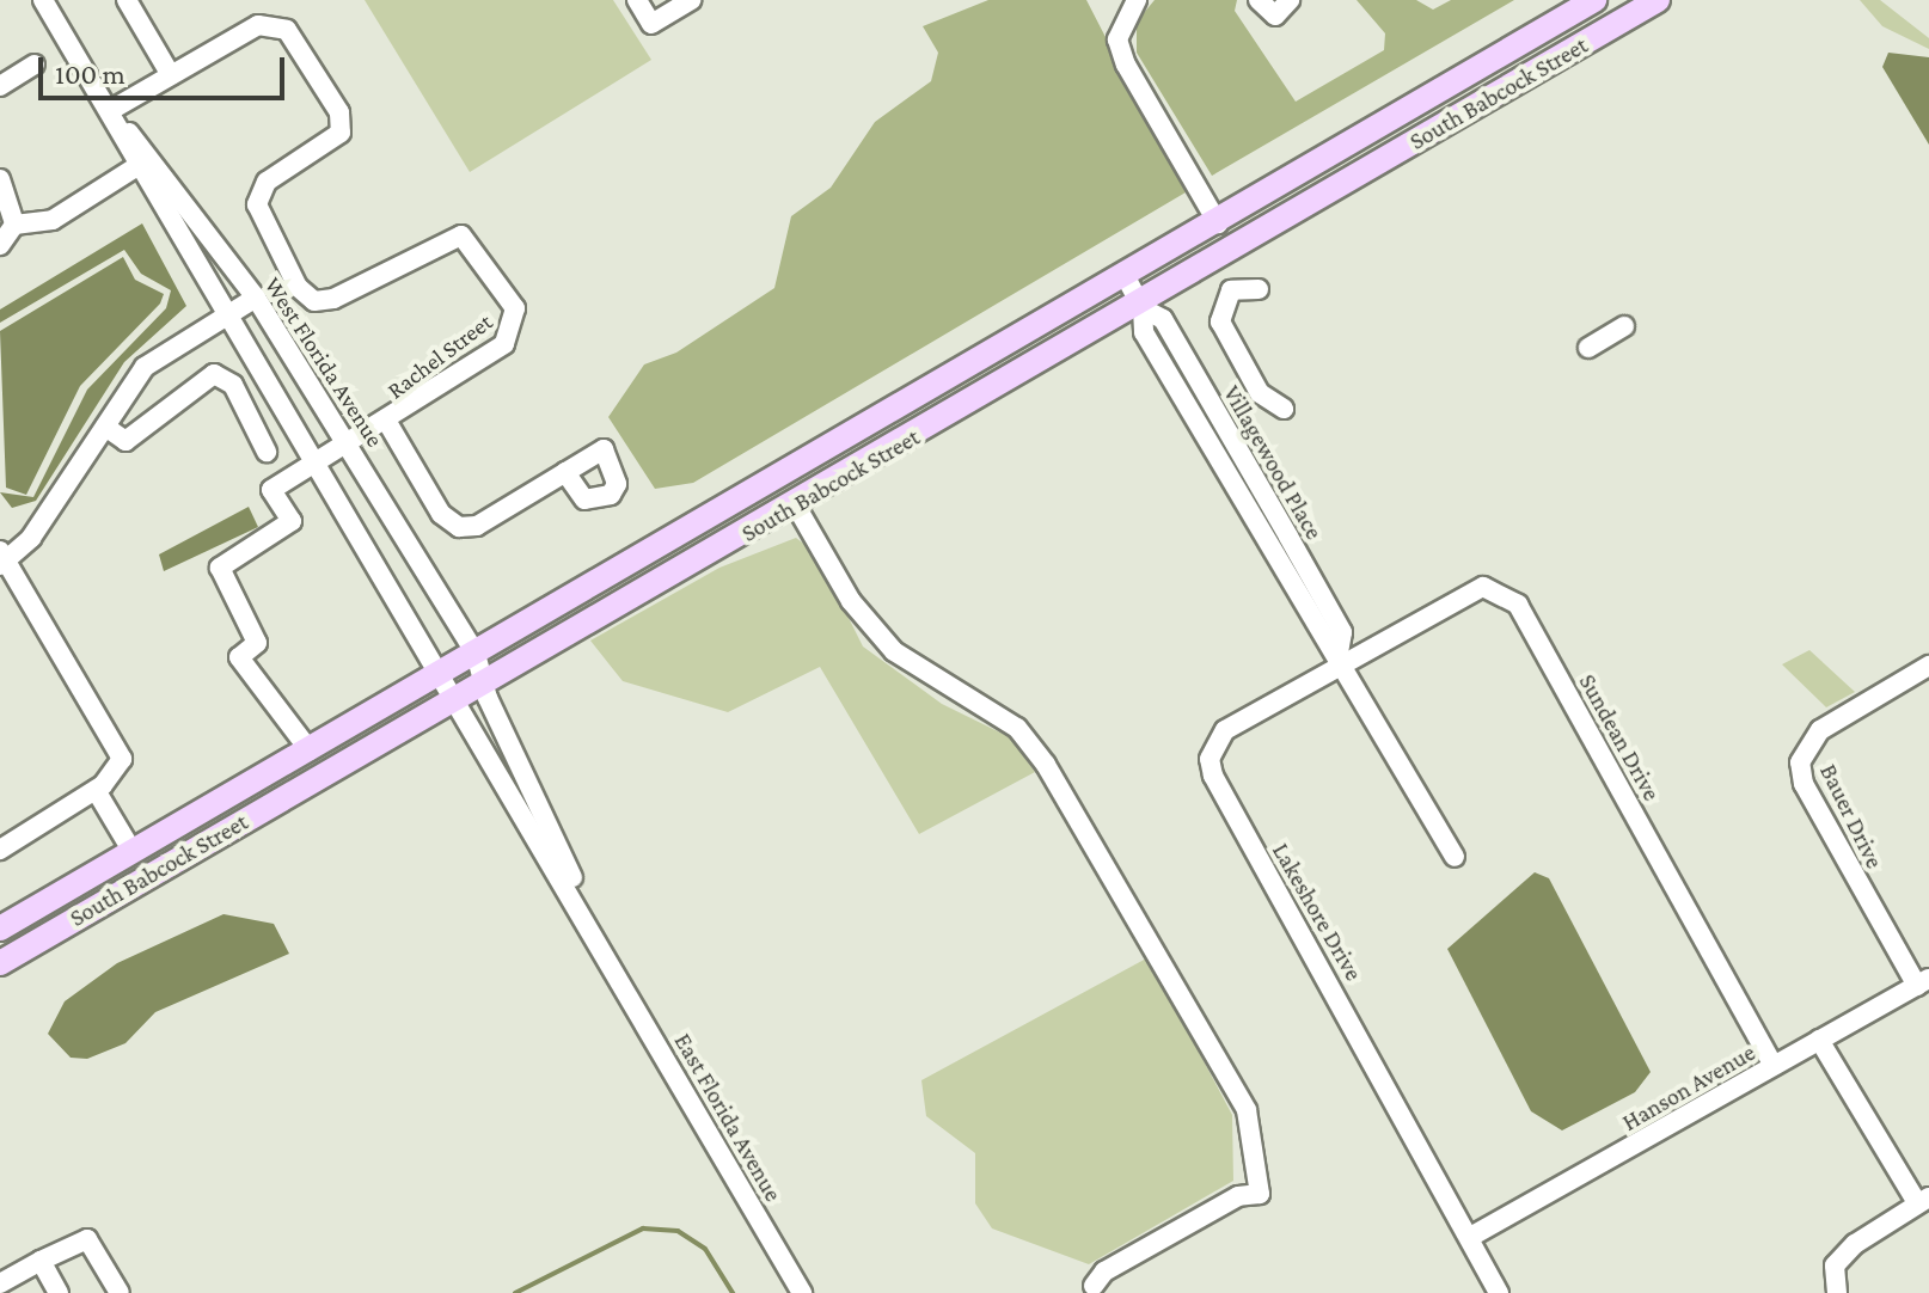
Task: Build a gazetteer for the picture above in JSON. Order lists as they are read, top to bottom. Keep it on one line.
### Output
{"streets":{"main road":["South Babcock Street"],"street":["Rachel Street","West Florida Avenue","Villagewood Place","Sundean Drive","Bauer Drive","Lakeshore Drive","Hanson Avenue","East Florida Avenue"]},"crossings":[["South Babcock Street","Rachel Street"],["South Babcock Street","West Florida Avenue"],["South Babcock Street","Villagewood Place"],["South Babcock Street","East Florida Avenue"],["Rachel Street","West Florida Avenue"],["West Florida Avenue","East Florida Avenue"],["Villagewood Place","Sundean Drive"],["Villagewood Place","Lakeshore Drive"],["Sundean Drive","Lakeshore Drive"],["Sundean Drive","Hanson Avenue"],["Bauer Drive","Hanson Avenue"],["Lakeshore Drive","Hanson Avenue"]],"scale_bar":"100 m"}
